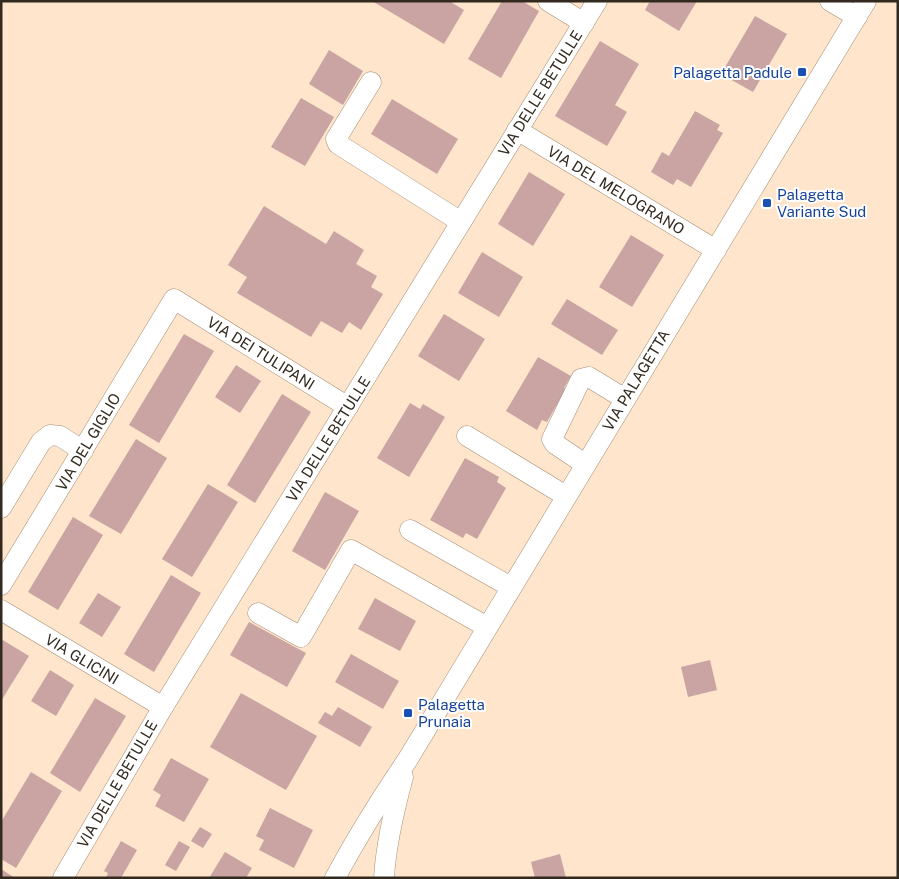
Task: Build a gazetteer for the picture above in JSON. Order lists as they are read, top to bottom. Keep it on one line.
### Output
{"streets":{"street":["VIA DELLE BETULLE","VIA DEL MELOGRANO","VIA DEI TULIPANI","VIA PALAGETTA","VIA DEL GIGLIO","VIA GLICINI"]},"crossings":[["VIA DELLE BETULLE","VIA DEL MELOGRANO"],["VIA DELLE BETULLE","VIA DEI TULIPANI"],["VIA DELLE BETULLE","VIA GLICINI"],["VIA DEL MELOGRANO","VIA PALAGETTA"],["VIA DEI TULIPANI","VIA DEL GIGLIO"]],"places":{"transit":["Palagetta Padule","Palagetta Variante Sud","Palagetta Prunaia"]}}
